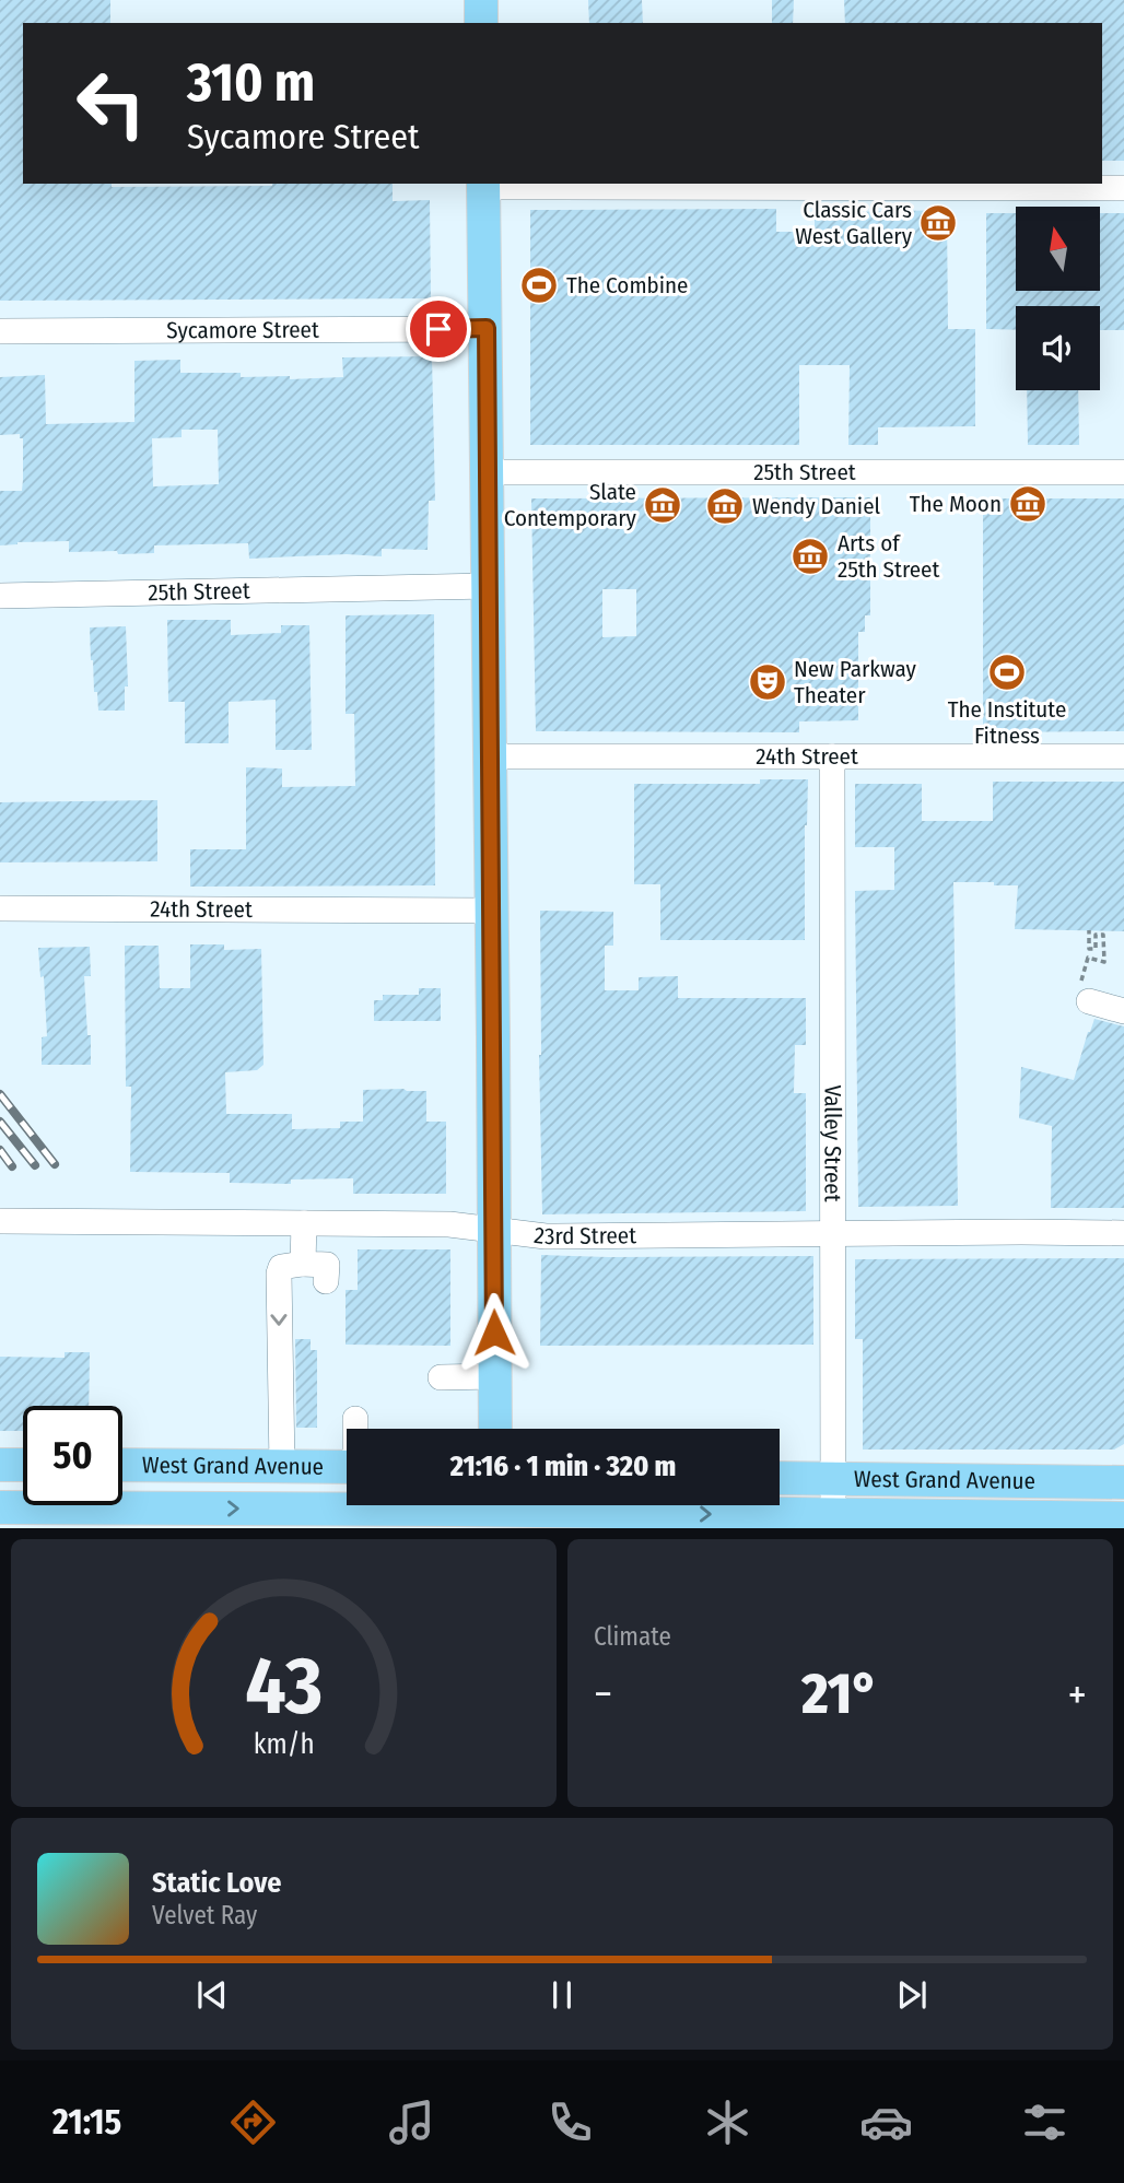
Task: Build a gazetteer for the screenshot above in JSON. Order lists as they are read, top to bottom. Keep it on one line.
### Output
{"streets":{"main road":["West Grand Avenue"],"street":["Sycamore Street","25th Street","24th Street","Valley Street","23rd Street"]},"crossings":[["24th Street","Valley Street"],["Valley Street","23rd Street"],["Valley Street","West Grand Avenue"]],"places":{"museum":["Classic Cars West Gallery","The Moon","Slate Contemporary","Wendy Daniel","Arts of 25th Street"],"sports":["The Combine","The Institute Fitness"],"theatre":["New Parkway Theater"]},"north":"top","page":{"turn":["310 m","Sycamore Street"],"limit":"50","trip":"21:16 · 1 min · 320 m","tile":"Climate","heat":["−","21°","+"],"song":["Static Love","Velvet Ray"],"tabs":"21:15","gauge":["43","km/h"]}}
